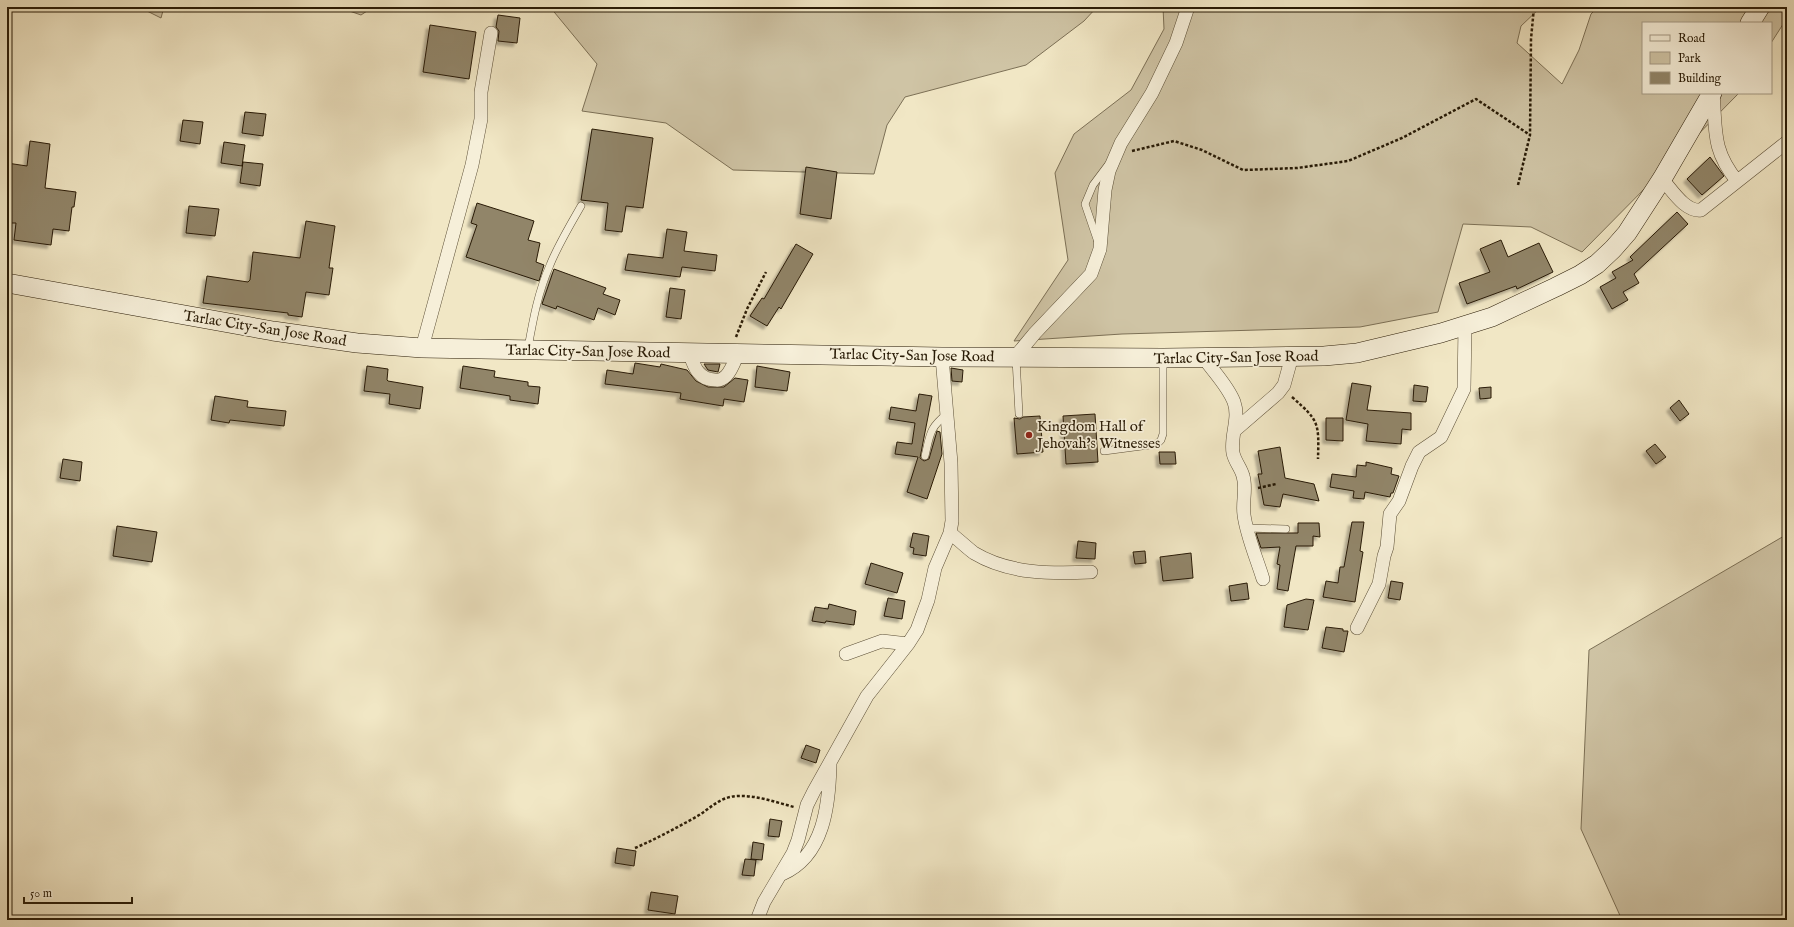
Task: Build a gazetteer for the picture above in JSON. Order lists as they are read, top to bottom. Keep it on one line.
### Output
{"streets":{"main road":["Tarlac City-San Jose Road"]},"places":["Kingdom Hall of Jehovah's Witnesses"],"legend":["Road","Park","Building"],"scale_bar":"50 m"}
